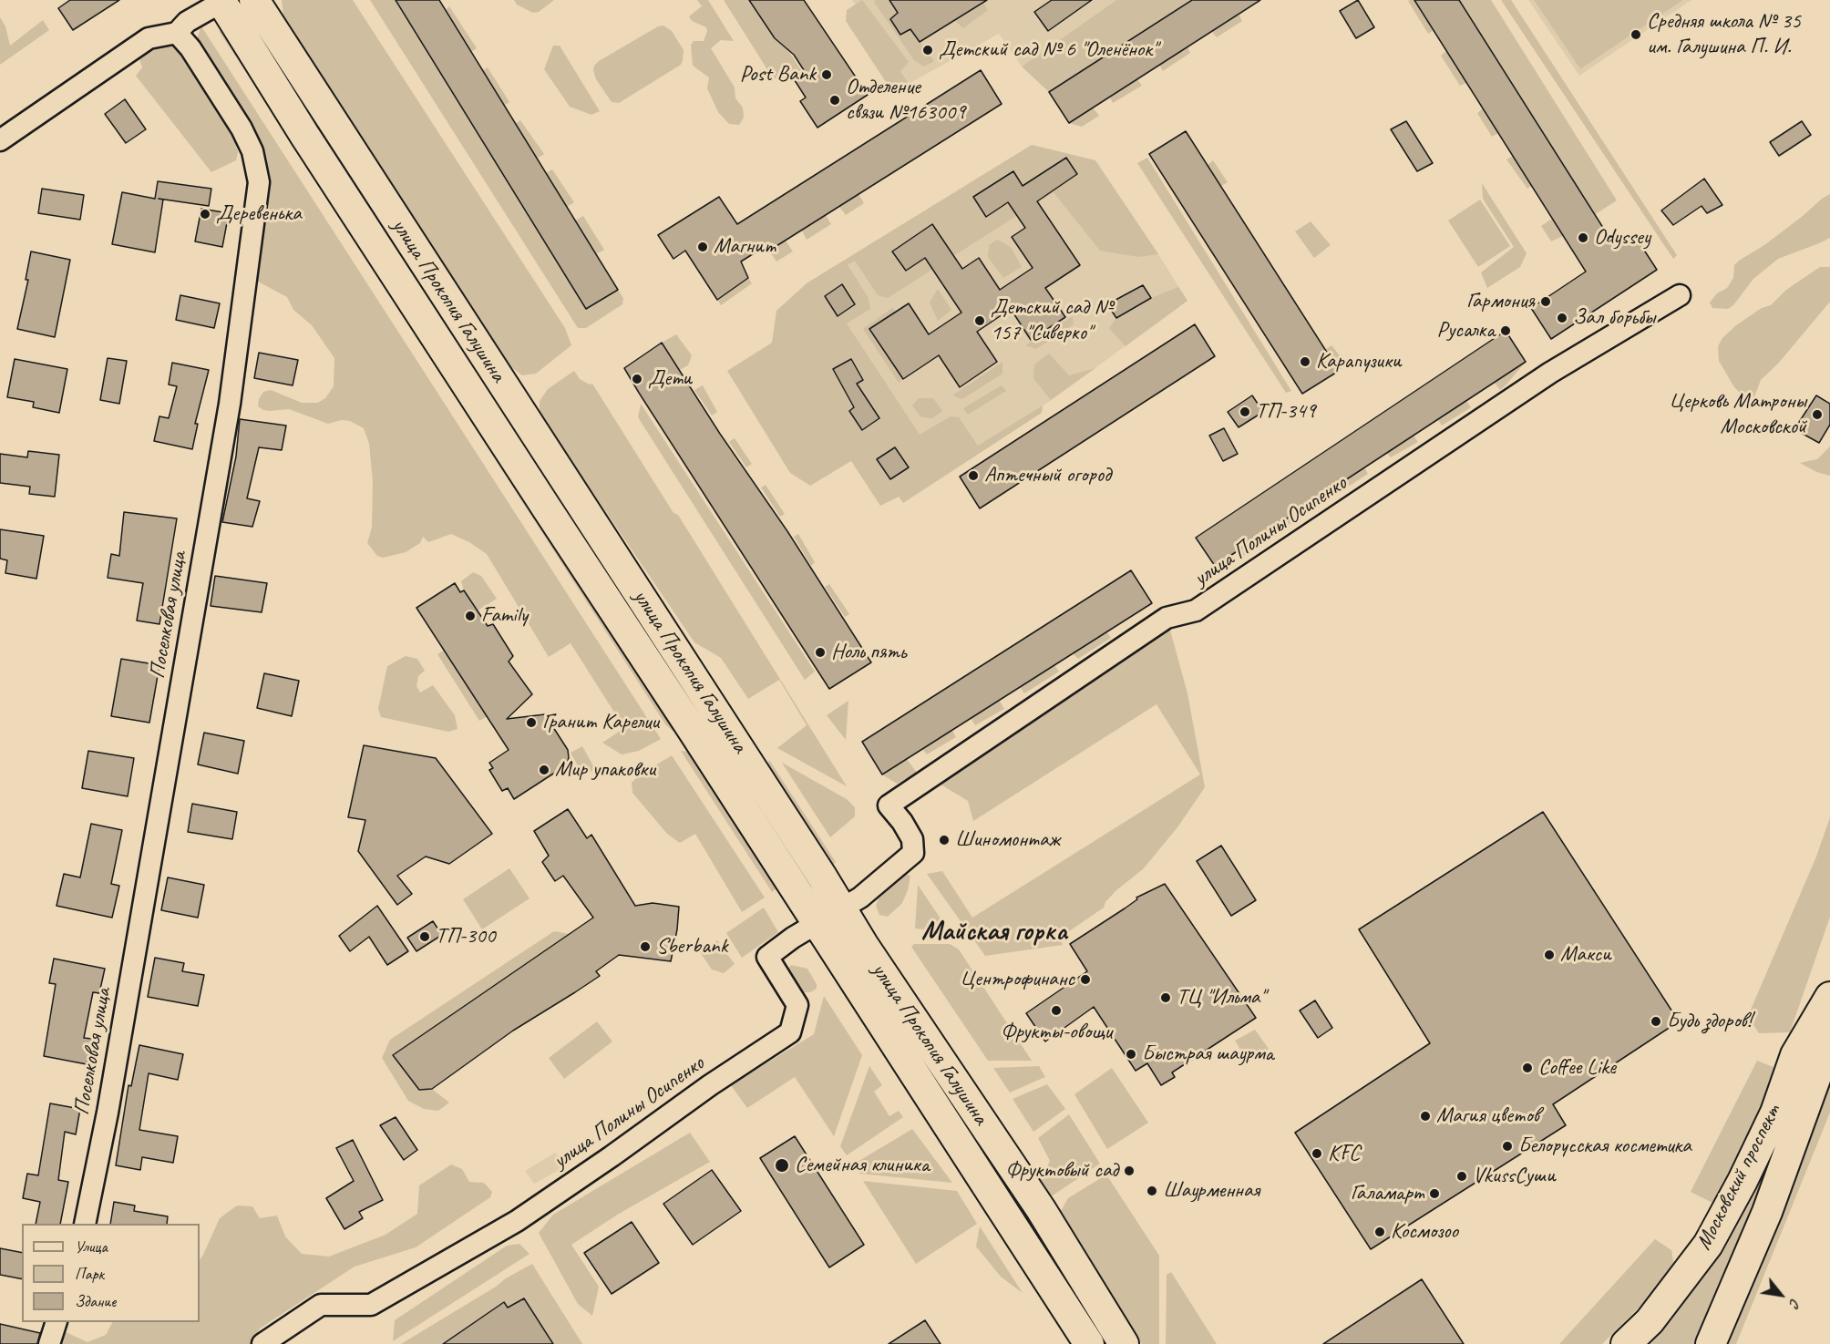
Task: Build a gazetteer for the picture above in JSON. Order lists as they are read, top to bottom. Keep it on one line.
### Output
{"streets":{"main road":["улица Прокопия Галушина","Московский проспект"],"street":["улица Полины Осипенко","Поселковая улица"]},"crossings":[["улица Прокопия Галушина","улица Полины Осипенко"]],"districts":["Майская горка"],"places":["Средняя школа № 35 им. Галушина П. И.","Детский сад № 6 \"Оленёнок\"","Post Bank","Отделение связи №163009","Деревенька","Odyssey","Магнит","Гармония","Зал борьбы","Детский сад № 157 \"Сиверко\"","Русалка","Карапузики","Дети","ТП-349","Церковь Матроны Московской","Аптечный огород","Family","Ноль пять","Гранит Карелии","Мир упаковки","Шиномонтаж","ТП-300","Sberbank","Макси","Центрофинанс","ТЦ \"Ильма\"","Фрукты-овощи","Будь здоров!","Быстрая шаурма","Coffee Like","Магия цветов","Белорусская косметика","KFC","Семейная клиника","Фруктовый сад","VkussСуши","Шаурменная","Галамарт","Космозоо"],"legend":["Улица","Парк","Здание"],"north":"bottom right"}
